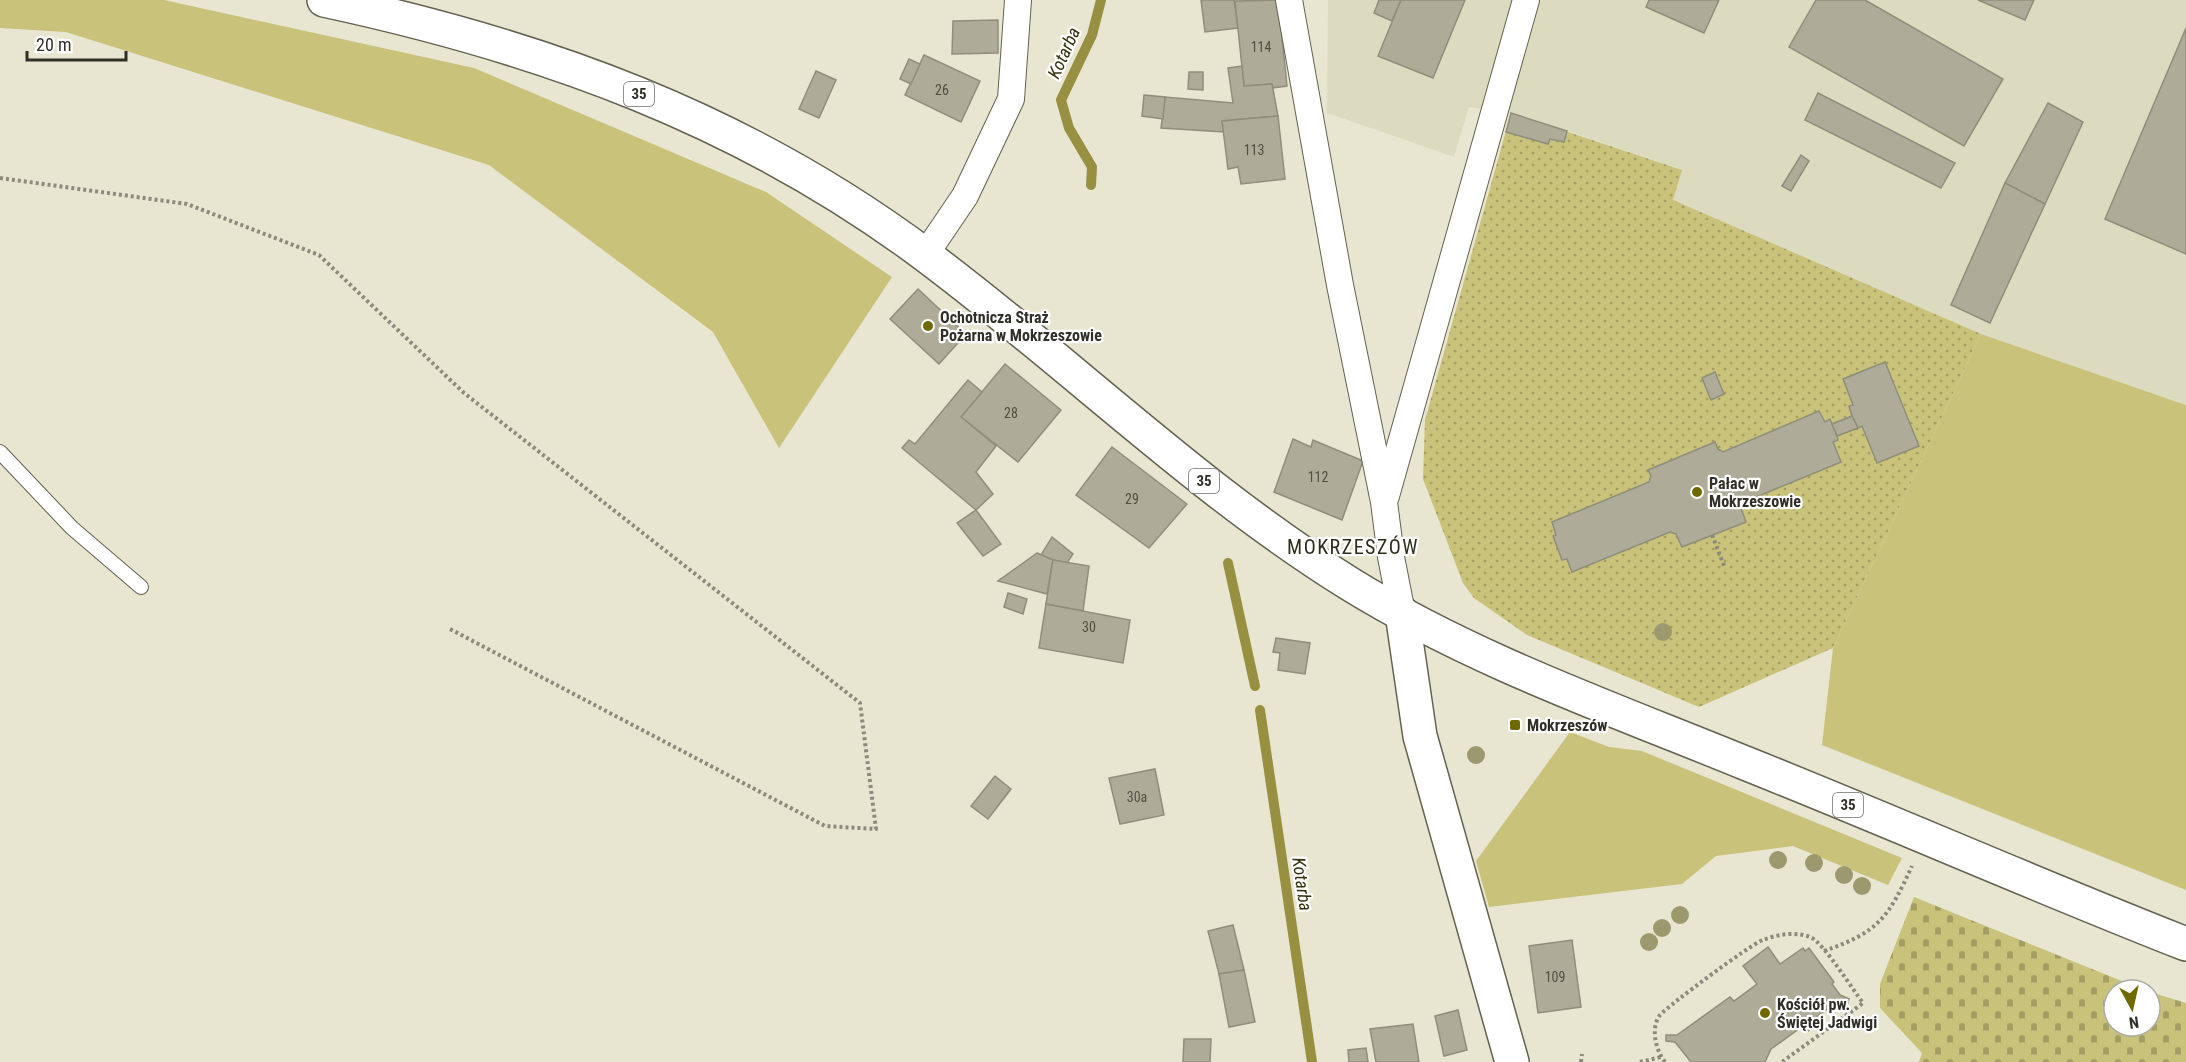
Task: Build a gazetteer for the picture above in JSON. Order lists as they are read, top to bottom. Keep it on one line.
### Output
{"streets":{"main road":["35"]},"districts":["MOKRZESZÓW"],"water":["Kotarba"],"places":{"other":["Ochotnicza Straż Pożarna w Mokrzeszowie","Pałac w Mokrzeszowie","Kościół pw. Świętej Jadwigi"],"transit":["Mokrzeszów"]},"house_numbers":["114","26","113","28","112","29","30","30a","109"],"scale_bar":"20 m","north":"bottom"}
